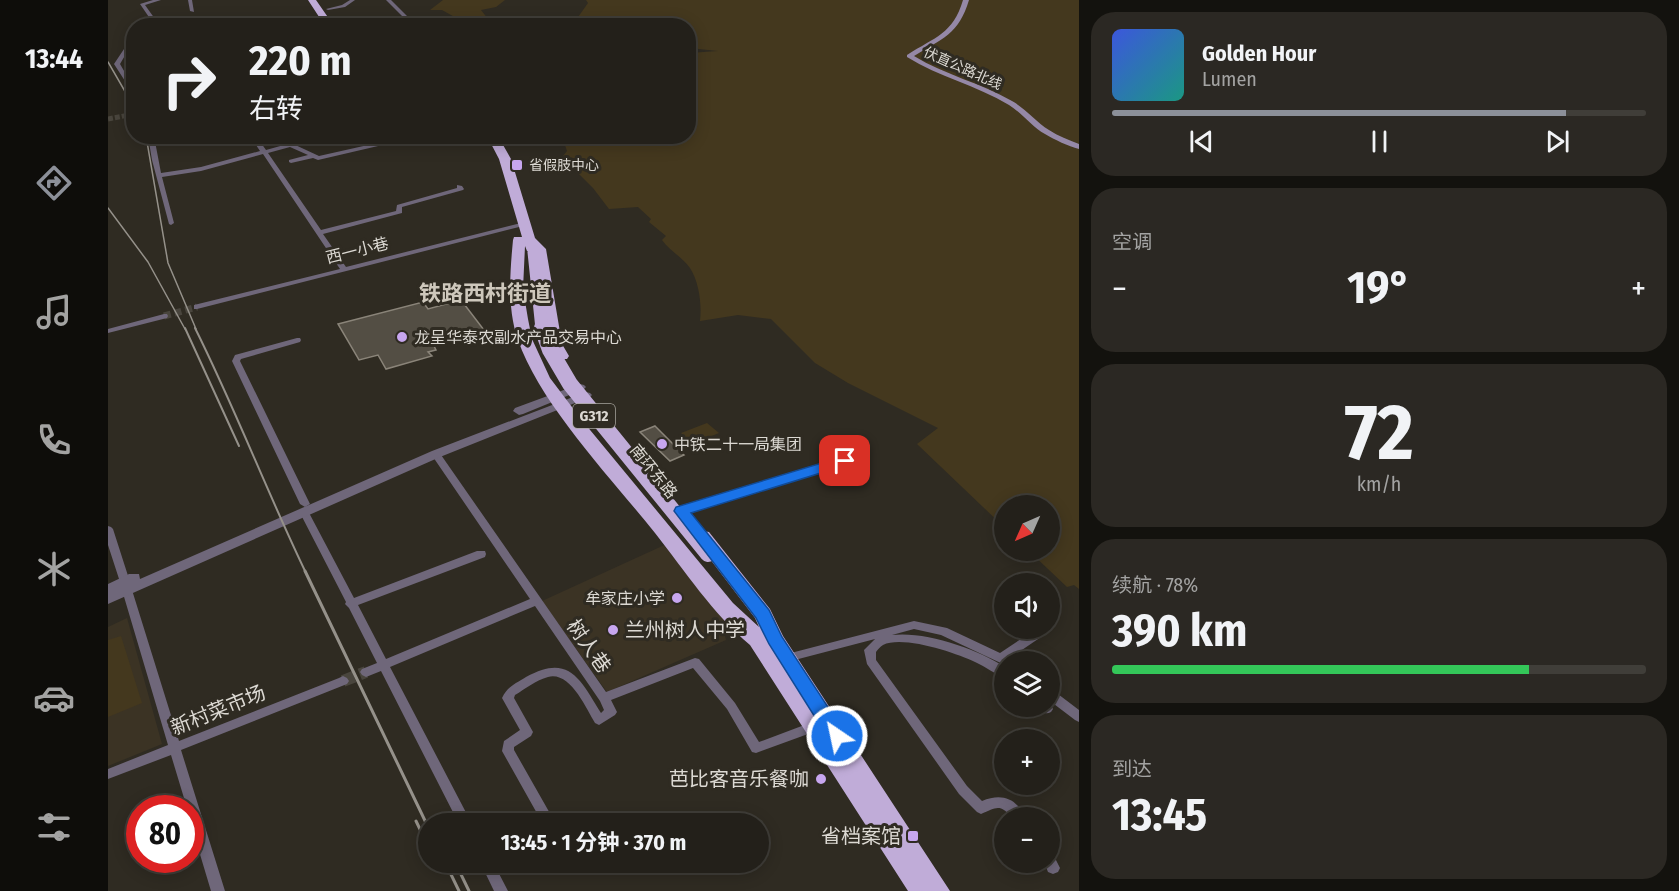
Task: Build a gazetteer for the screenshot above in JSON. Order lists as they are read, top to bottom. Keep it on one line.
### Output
{"streets":{"highway":["G312","南环东路"],"main road":["伏直公路北线"],"street":["西一小巷","树人巷","新村菜市场"]},"crossings":[["西一小巷","南环东路"],["南环东路","树人巷"]],"districts":["铁路西村街道"],"places":{"transit":["省假肢中心","省档案馆"],"other":["龙呈华泰农副水产品交易中心","中铁二十一局集团","牟家庄小学","兰州树人中学","芭比客音乐餐咖"]},"north":"bottom left","page":{"tabs":"13:44","turn":["220 m","右转"],"song":["Golden Hour","Lumen"],"tile":["空调",["72","km/h"],["续航 · 78%","390 km"],["到达","13:45"]],"heat":["−","19°","+"],"map_buttons":["+","−"],"limit":"80","trip":"13:45 · 1 分钟 · 370 m"}}
